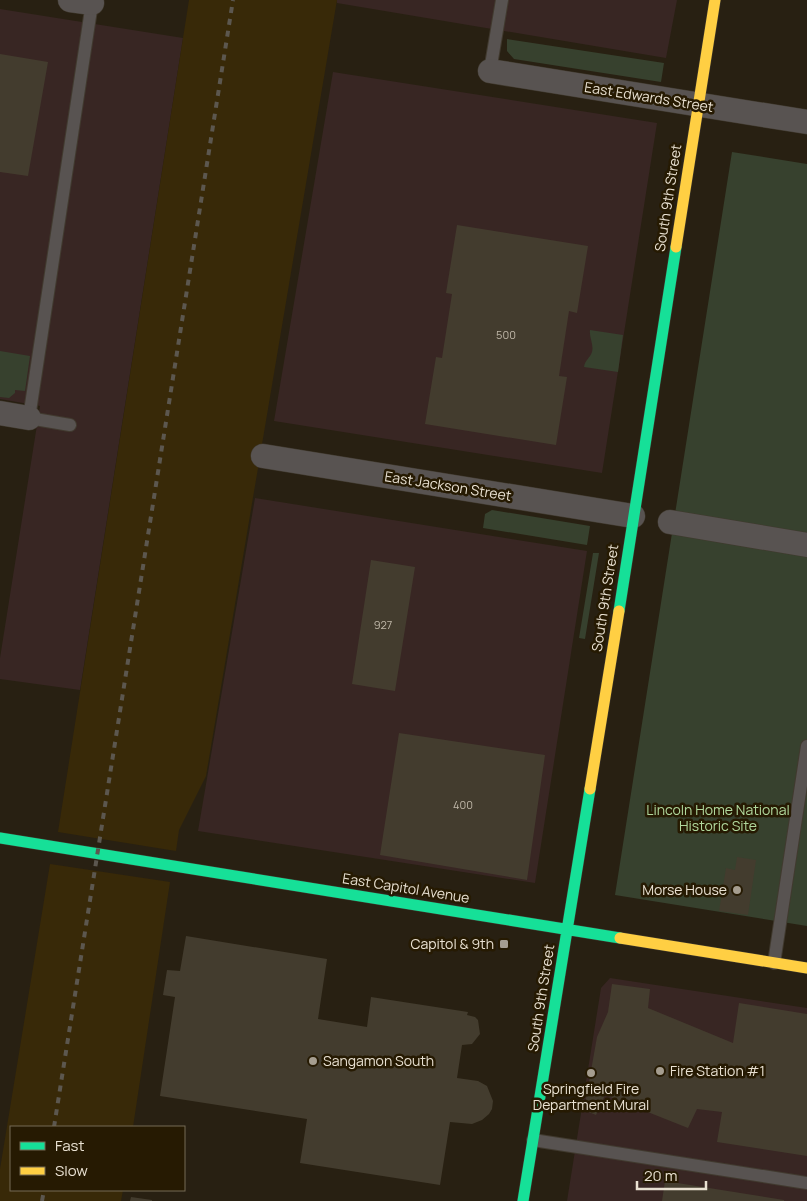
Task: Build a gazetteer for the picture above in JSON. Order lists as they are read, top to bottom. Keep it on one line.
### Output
{"streets":{"main road":["South 9th Street","East Capitol Avenue"],"street":["East Edwards Street","East Jackson Street"]},"crossings":[["East Edwards Street","South 9th Street"],["South 9th Street","East Jackson Street"],["South 9th Street","East Capitol Avenue"]],"parks":["Lincoln Home National Historic Site"],"places":{"other":["Morse House","Sangamon South","Fire Station #1","Springfield Fire Department Mural"],"transit":["Capitol & 9th"]},"house_numbers":["500","927","400"],"legend":["Fast","Slow"],"scale_bar":"20 m"}
